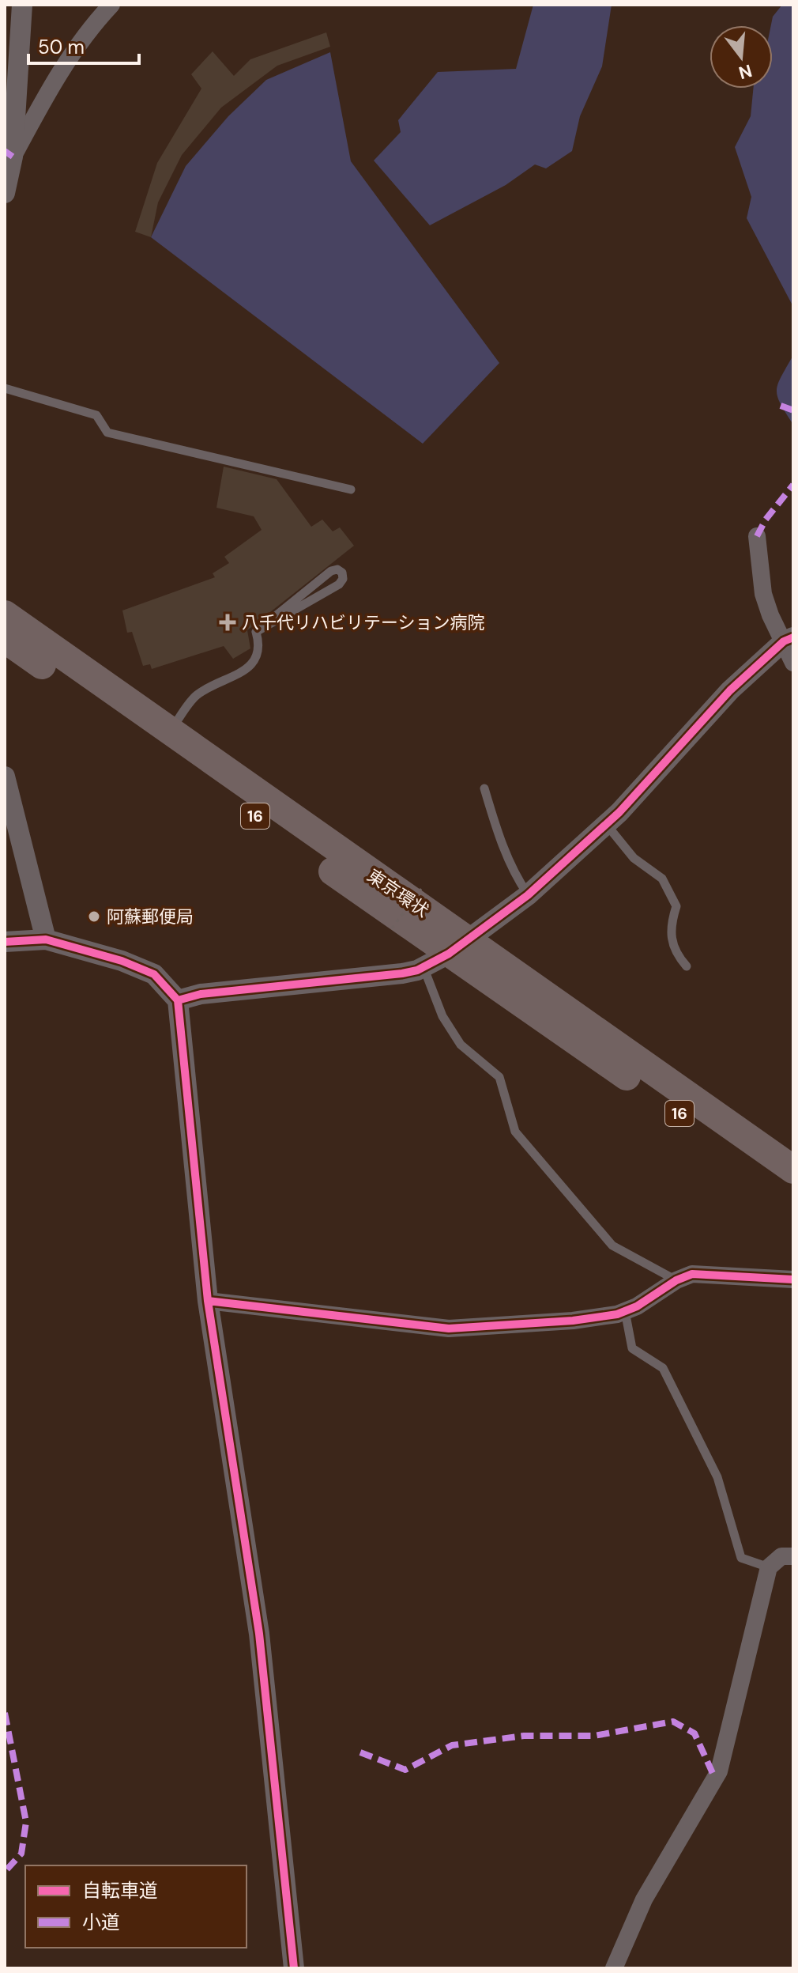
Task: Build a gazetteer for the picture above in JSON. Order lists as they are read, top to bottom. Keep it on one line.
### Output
{"streets":{"highway":["16","東京環状"]},"places":{"health":["八千代リハビリテーション病院"],"other":["阿蘇郵便局"]},"legend":["自転車道","小道"],"scale_bar":"50 m","north":"bottom"}
